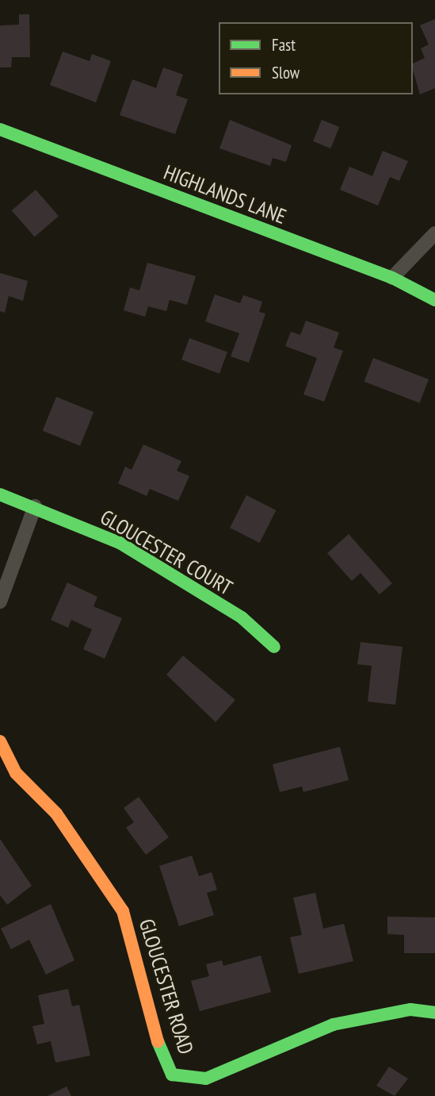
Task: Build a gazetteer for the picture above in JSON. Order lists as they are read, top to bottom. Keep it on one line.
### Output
{"streets":{"street":["HIGHLANDS LANE","GLOUCESTER COURT","GLOUCESTER ROAD"]},"legend":["Fast","Slow"]}
